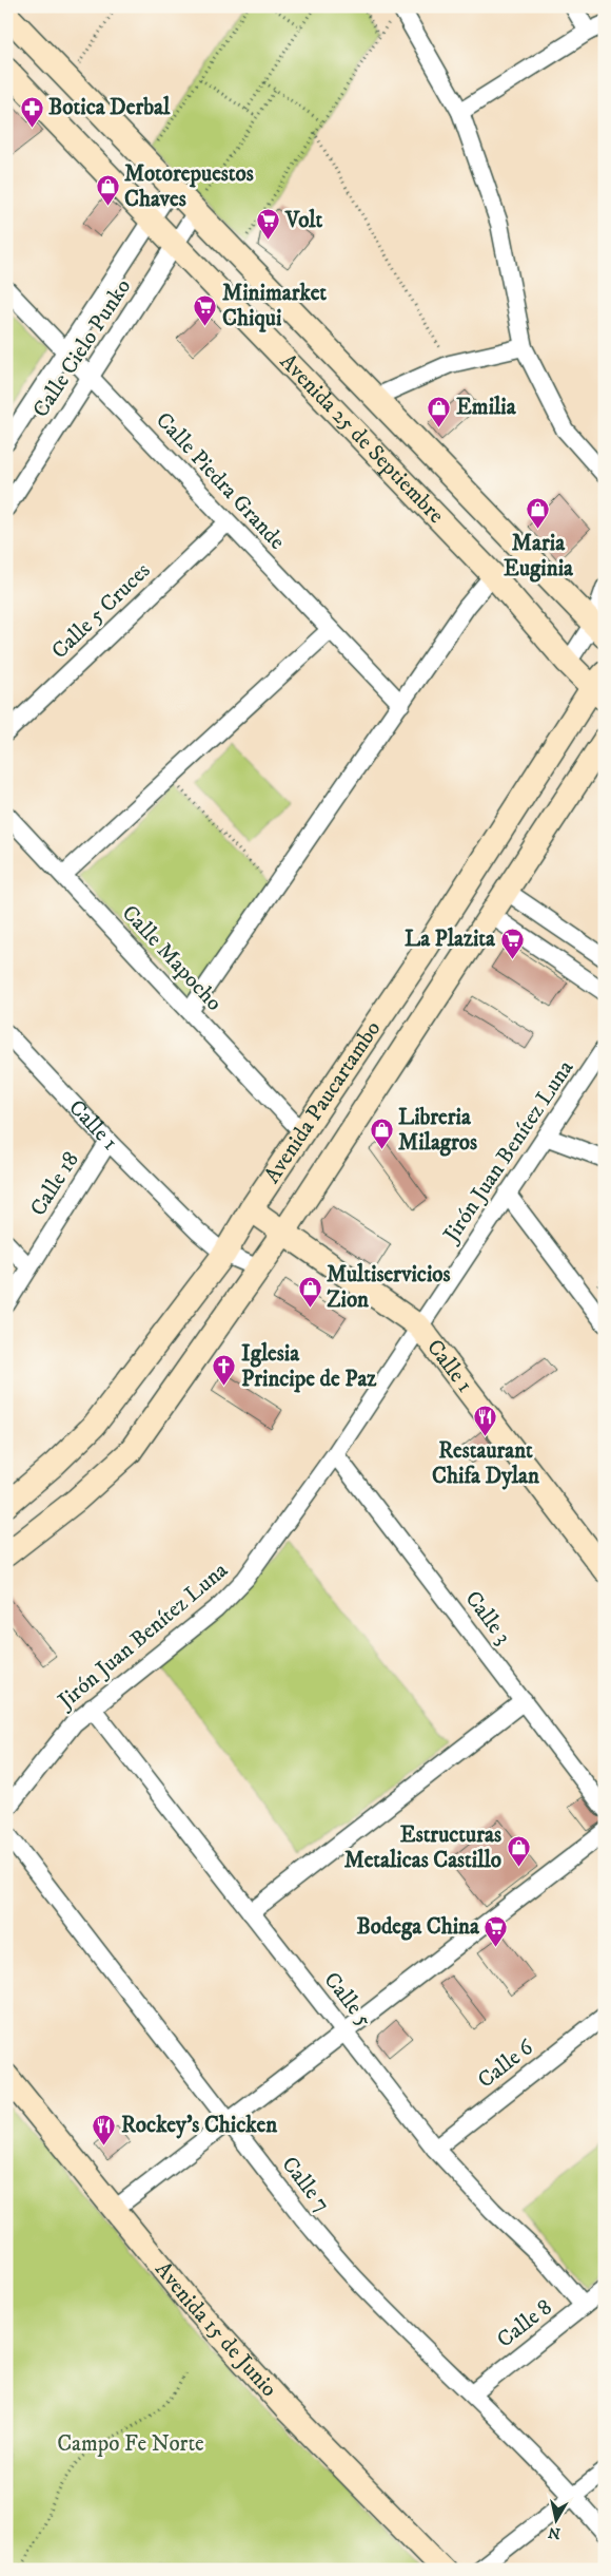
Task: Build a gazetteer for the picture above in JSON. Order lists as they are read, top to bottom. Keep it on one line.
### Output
{"streets":{"main road":["Avenida 25 de Septiembre","Avenida Paucartambo","Calle 1","Avenida 15 de Junio"],"street":["Calle Cielo Punko","Calle Piedra Grande","Calle 5 Cruces","Calle Mapocho","Jirón Juan Benítez Luna","Calle 18","Calle 3","Calle 5","Calle 6","Calle 7","Calle 8"]},"crossings":[["Calle Cielo Punko","Avenida 25 de Septiembre"],["Calle Cielo Punko","Calle Piedra Grande"],["Avenida 25 de Septiembre","Avenida Paucartambo"],["Calle Piedra Grande","Calle 5 Cruces"],["Calle Mapocho","Avenida Paucartambo"],["Avenida Paucartambo","Calle 1"],["Calle 1","Jirón Juan Benítez Luna"],["Calle 1","Calle 18"],["Jirón Juan Benítez Luna","Calle 3"],["Jirón Juan Benítez Luna","Calle 5"],["Calle 5","Calle 6"],["Calle 5","Calle 8"],["Calle 7","Calle 8"]],"parks":["Campo Fe Norte"],"places":{"pharmacy":["Botica Derbal"],"shop":["Motorepuestos Chaves","Emilia","Maria Euginia","Libreria Milagros","Multiservicios Zion","Estructuras Metalicas Castillo"],"supermarket":["Volt","Minimarket Chiqui","La Plazita","Bodega China"],"church":["Iglesia Principe de Paz"],"restaurant":["Restaurant Chifa Dylan","Rockey's Chicken"]},"north":"bottom"}
